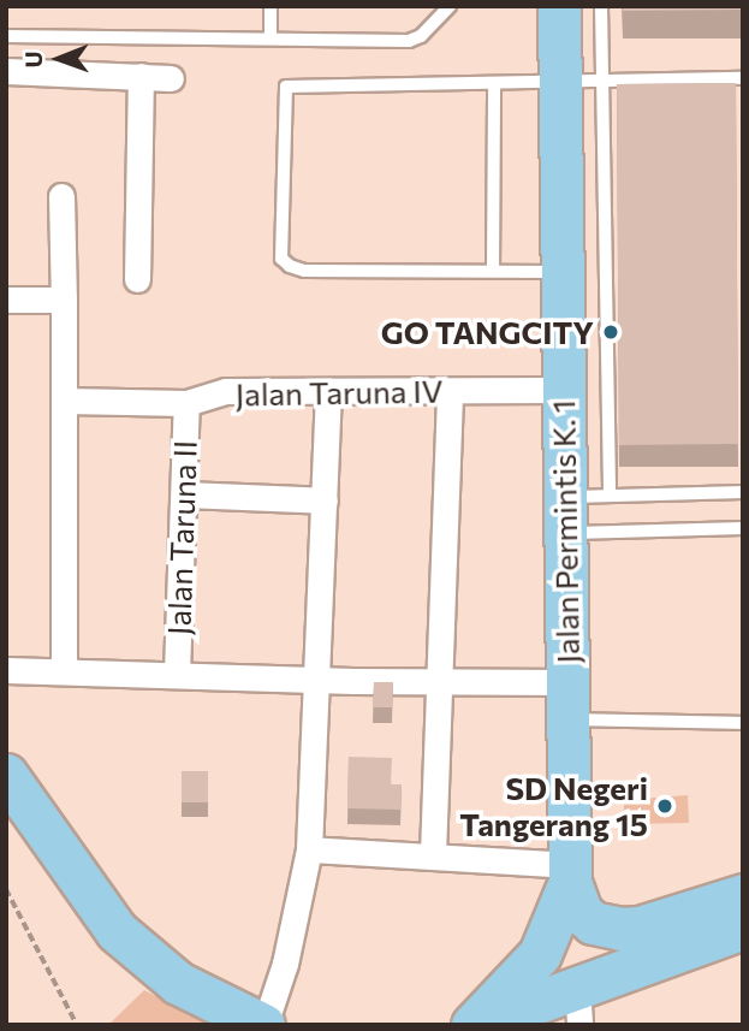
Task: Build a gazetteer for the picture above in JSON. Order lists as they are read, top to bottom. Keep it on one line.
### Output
{"streets":{"main road":["Jalan Permintis K. 1"],"street":["Jalan Taruna IV","Jalan Taruna II"]},"crossings":[["Jalan Taruna IV","Jalan Permintis K. 1"],["Jalan Taruna IV","Jalan Taruna II"]],"places":["GO TANGCITY","SD Negeri Tangerang 15"],"north":"left"}
